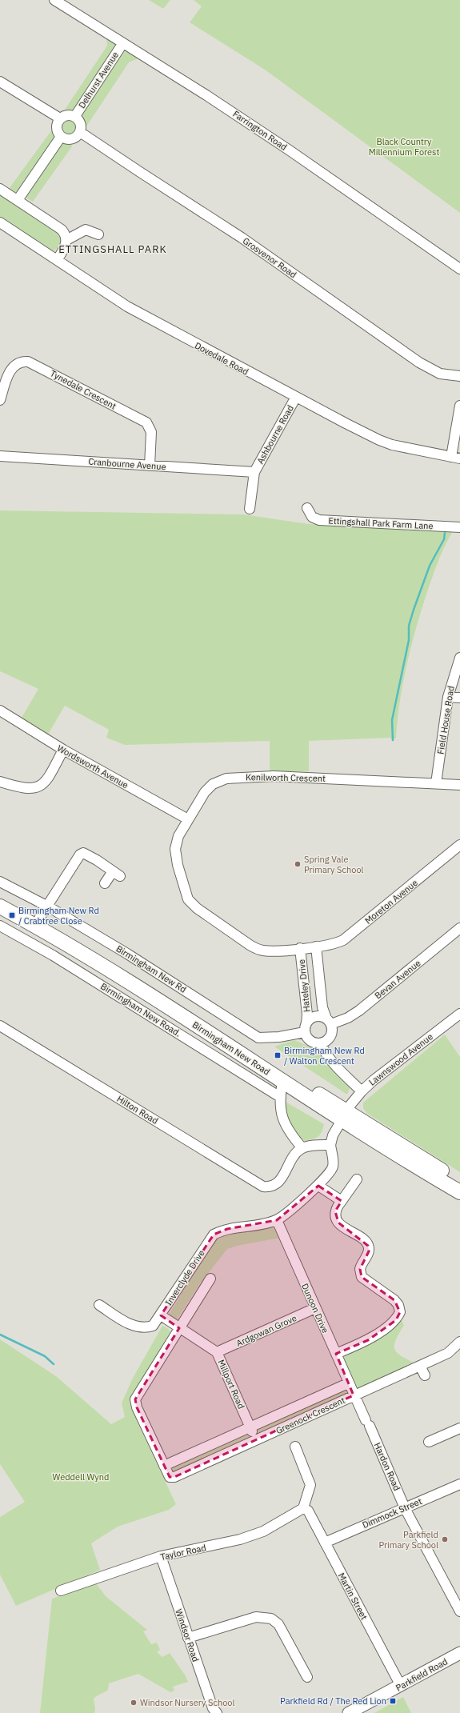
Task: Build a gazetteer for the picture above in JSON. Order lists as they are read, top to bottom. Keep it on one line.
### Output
{"streets":{"highway":["Birmingham New Road"],"main road":["Parkfield Road"],"street":["Delhurst Avenue","Farrington Road","Grosvenor Road","Dovedale Road","Tynedale Crescent","Ashbourne Road","Cranbourne Avenue","Ettingshall Park Farm Lane","Field House Road","Wordsworth Avenue","Kenilworth Crescent","Moreton Avenue","Birmingham New Rd","Bevan Avenue","Hateley Drive","Birmingham New Road.","Lawnswood Avenue","Hilton Road","Inverclyde Drive","Dunoon Drive","Ardgowan Grove","Millport Road","Greenock Crescent","Hardon Road","Dimmock Street","Taylor Road","Martin Street","Windsor Road"]},"crossings":[["Delhurst Avenue","Farrington Road"],["Delhurst Avenue","Grosvenor Road"],["Dovedale Road","Ashbourne Road"],["Tynedale Crescent","Cranbourne Avenue"],["Ashbourne Road","Cranbourne Avenue"],["Field House Road","Kenilworth Crescent"],["Wordsworth Avenue","Kenilworth Crescent"],["Kenilworth Crescent","Moreton Avenue"],["Kenilworth Crescent","Hateley Drive"],["Moreton Avenue","Hateley Drive"],["Birmingham New Rd","Bevan Avenue"],["Birmingham New Rd","Hateley Drive"],["Bevan Avenue","Hateley Drive"],["Birmingham New Road","Lawnswood Avenue"],["Inverclyde Drive","Dunoon Drive"],["Inverclyde Drive","Millport Road"],["Dunoon Drive","Ardgowan Grove"],["Dunoon Drive","Greenock Crescent"],["Dunoon Drive","Hardon Road"],["Ardgowan Grove","Millport Road"],["Millport Road","Greenock Crescent"],["Greenock Crescent","Hardon Road"],["Hardon Road","Dimmock Street"],["Dimmock Street","Martin Street"],["Taylor Road","Martin Street"],["Taylor Road","Windsor Road"],["Martin Street","Parkfield Road"]],"districts":["ETTINGSHALL PARK"],"parks":["Black Country Millennium Forest","Weddell Wynd"],"places":{"other":["Spring Vale Primary School","Parkfield Primary School","Windsor Nursery School"],"transit":["Birmingham New Rd / Crabtree Close","Birmingham New Rd / Walton Crescent","Parkfield Rd / The Red Lion"]}}
